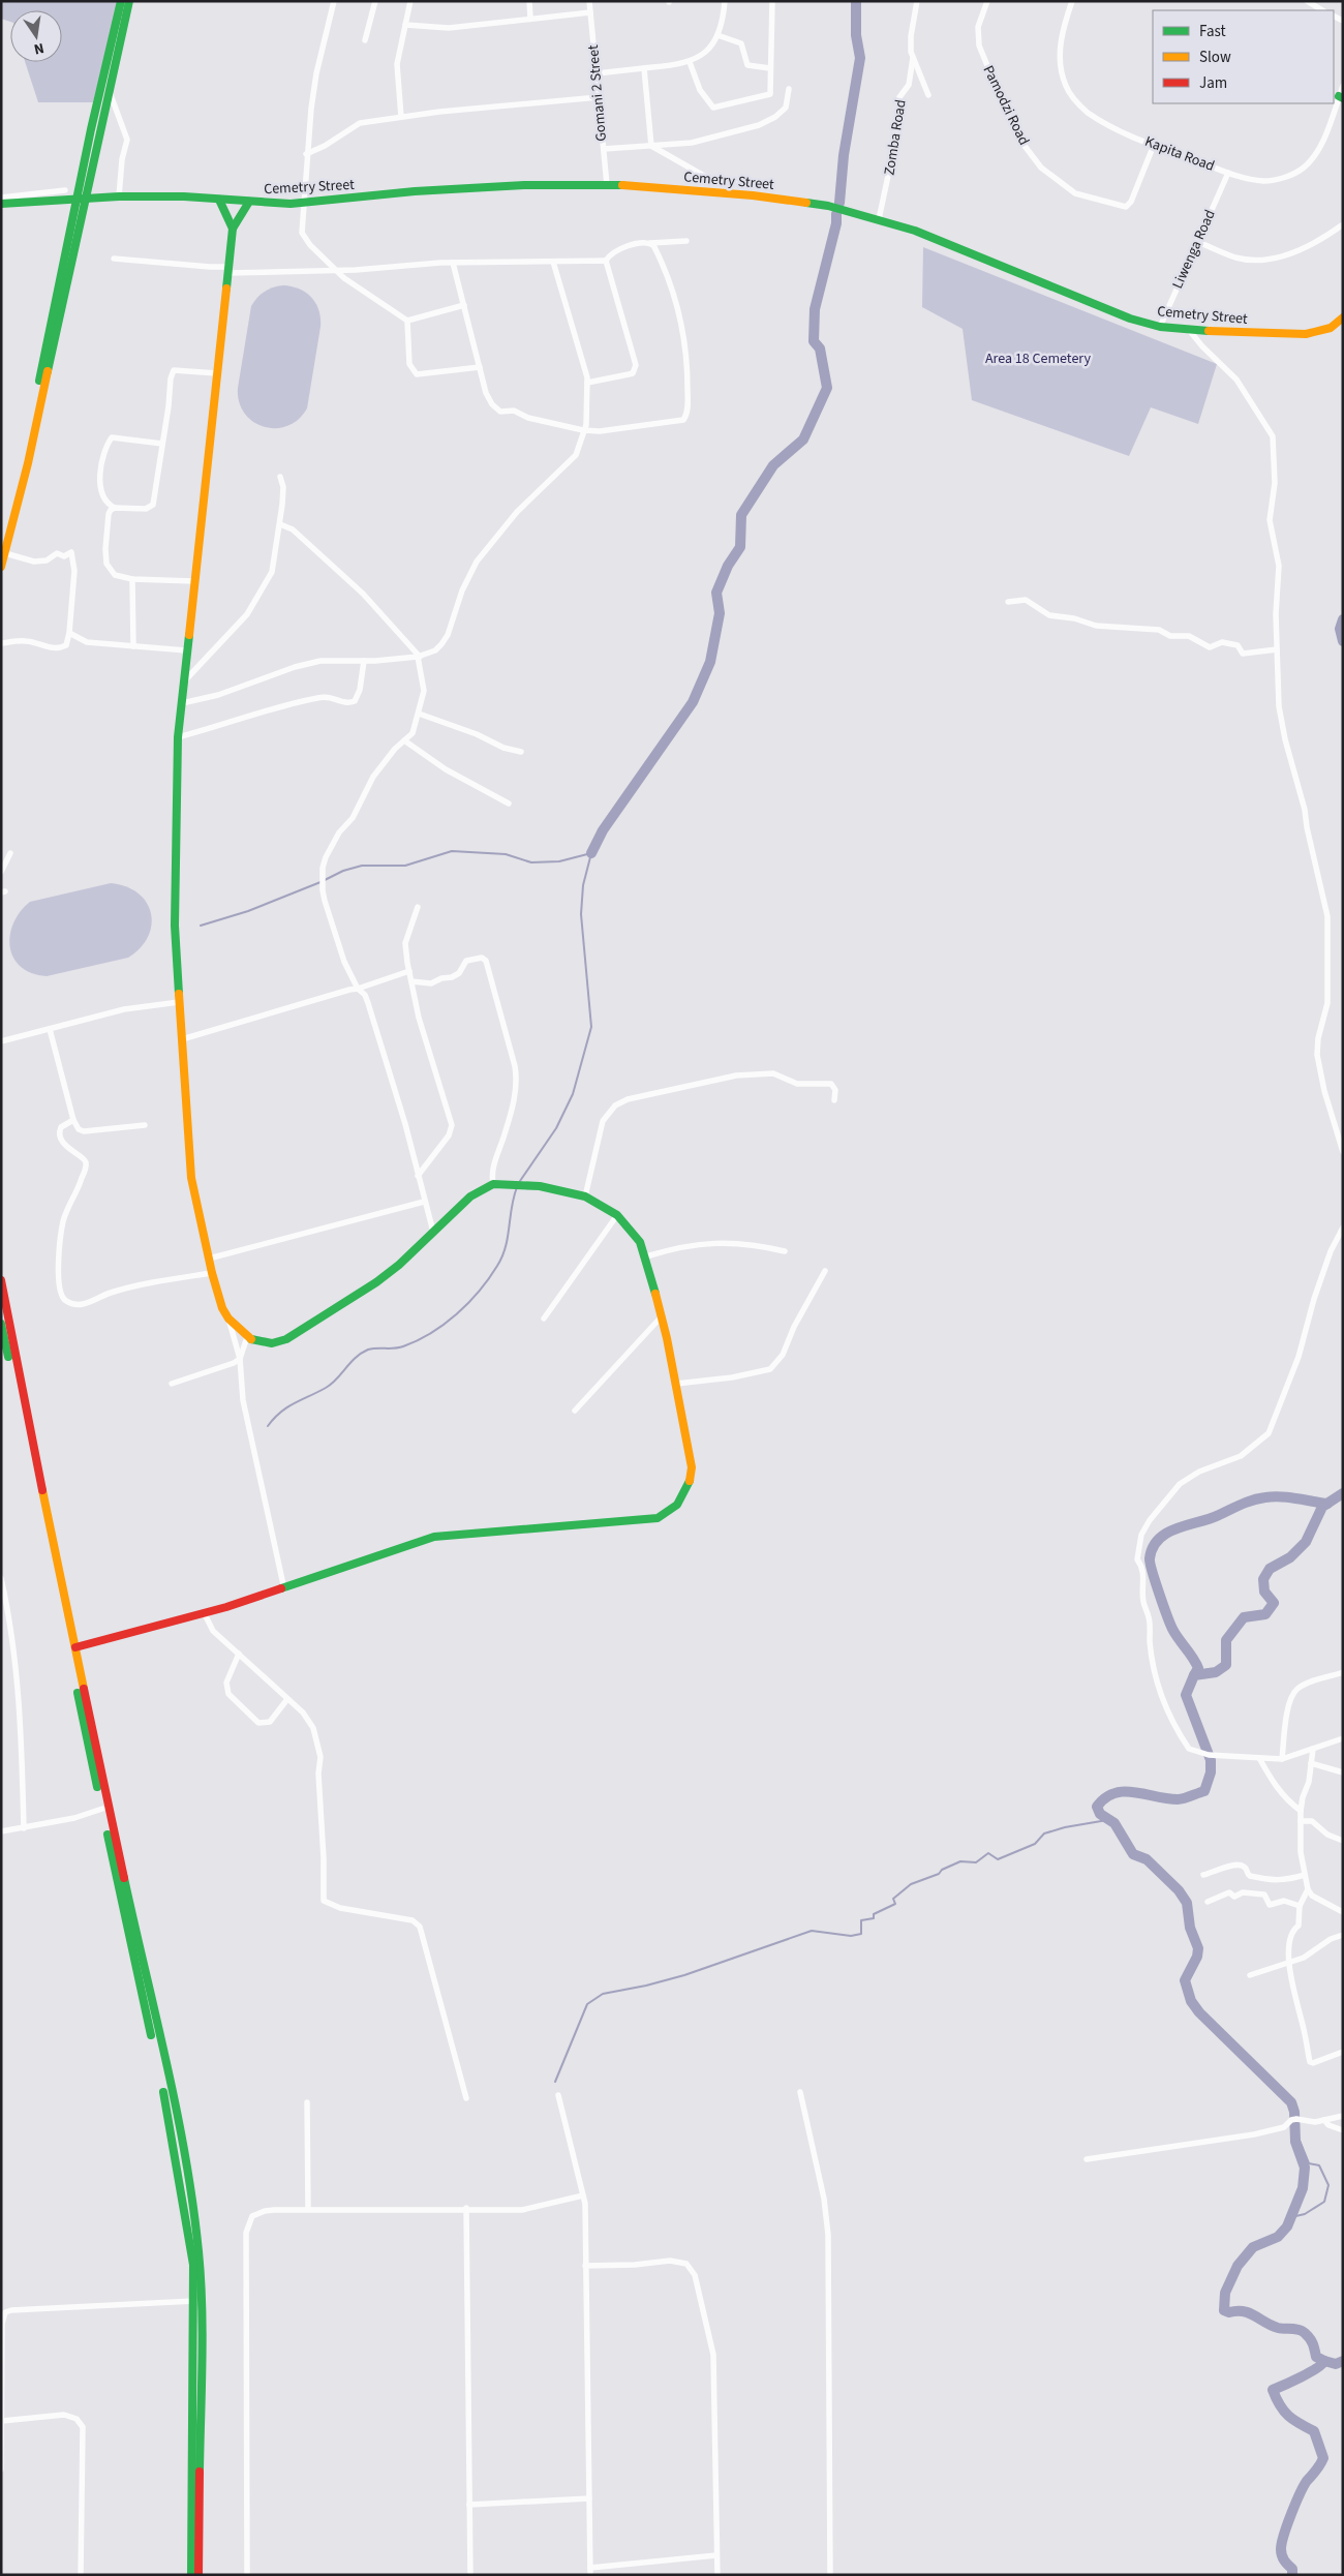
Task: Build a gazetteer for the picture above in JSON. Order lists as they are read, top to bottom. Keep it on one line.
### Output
{"streets":{"main road":["Cemetry Street"],"street":["Gomani 2 Street","Pamodzi Road","Zomba Road","Kapita Road","Liwenga Road"]},"crossings":[["Gomani 2 Street","Cemetry Street"],["Pamodzi Road","Kapita Road"],["Zomba Road","Cemetry Street"],["Kapita Road","Liwenga Road"],["Cemetry Street","Liwenga Road"]],"parks":["Area 18 Cemetery"],"legend":["Fast","Slow","Jam"],"north":"bottom"}
